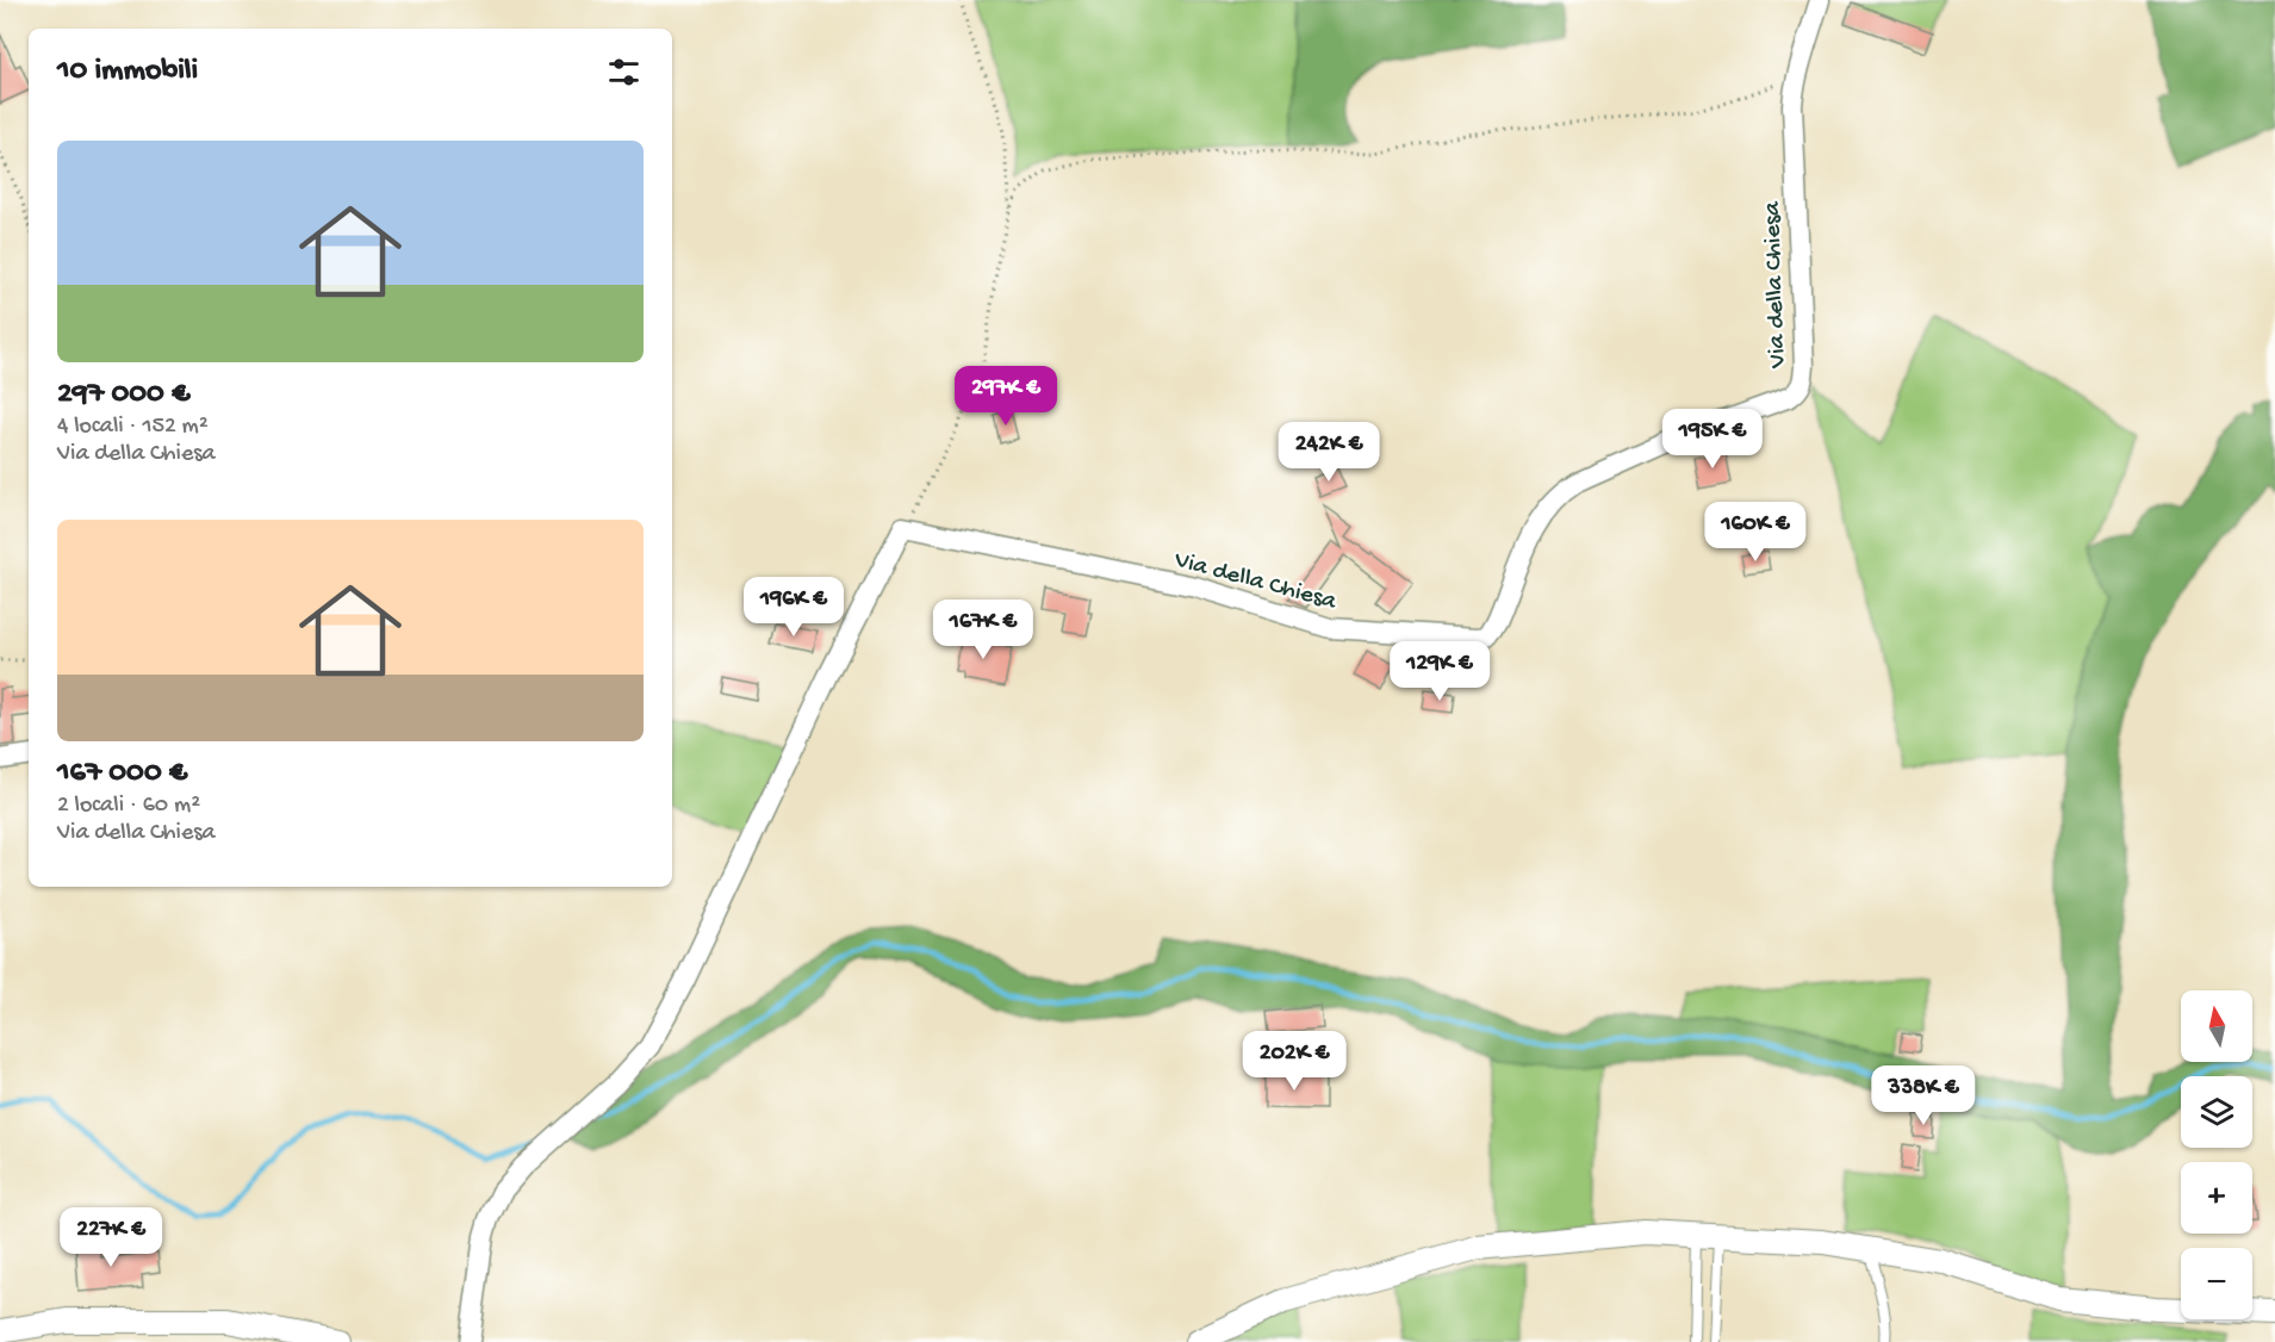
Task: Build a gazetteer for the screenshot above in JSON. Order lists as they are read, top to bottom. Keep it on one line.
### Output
{"streets":{"street":["Via della Chiesa"]},"north":"top","page":{"heading":"10 immobili","list":[{"name":"297 000 €","note":"4 locali · 152 m² · Via della Chiesa"},{"name":"167 000 €","note":"2 locali · 60 m² · Via della Chiesa"}],"price":["297K €","195K €","242K €","160K €","196K €","167K €","129K €","202K €","338K €","227K €"],"map_buttons":["+","−"]}}
